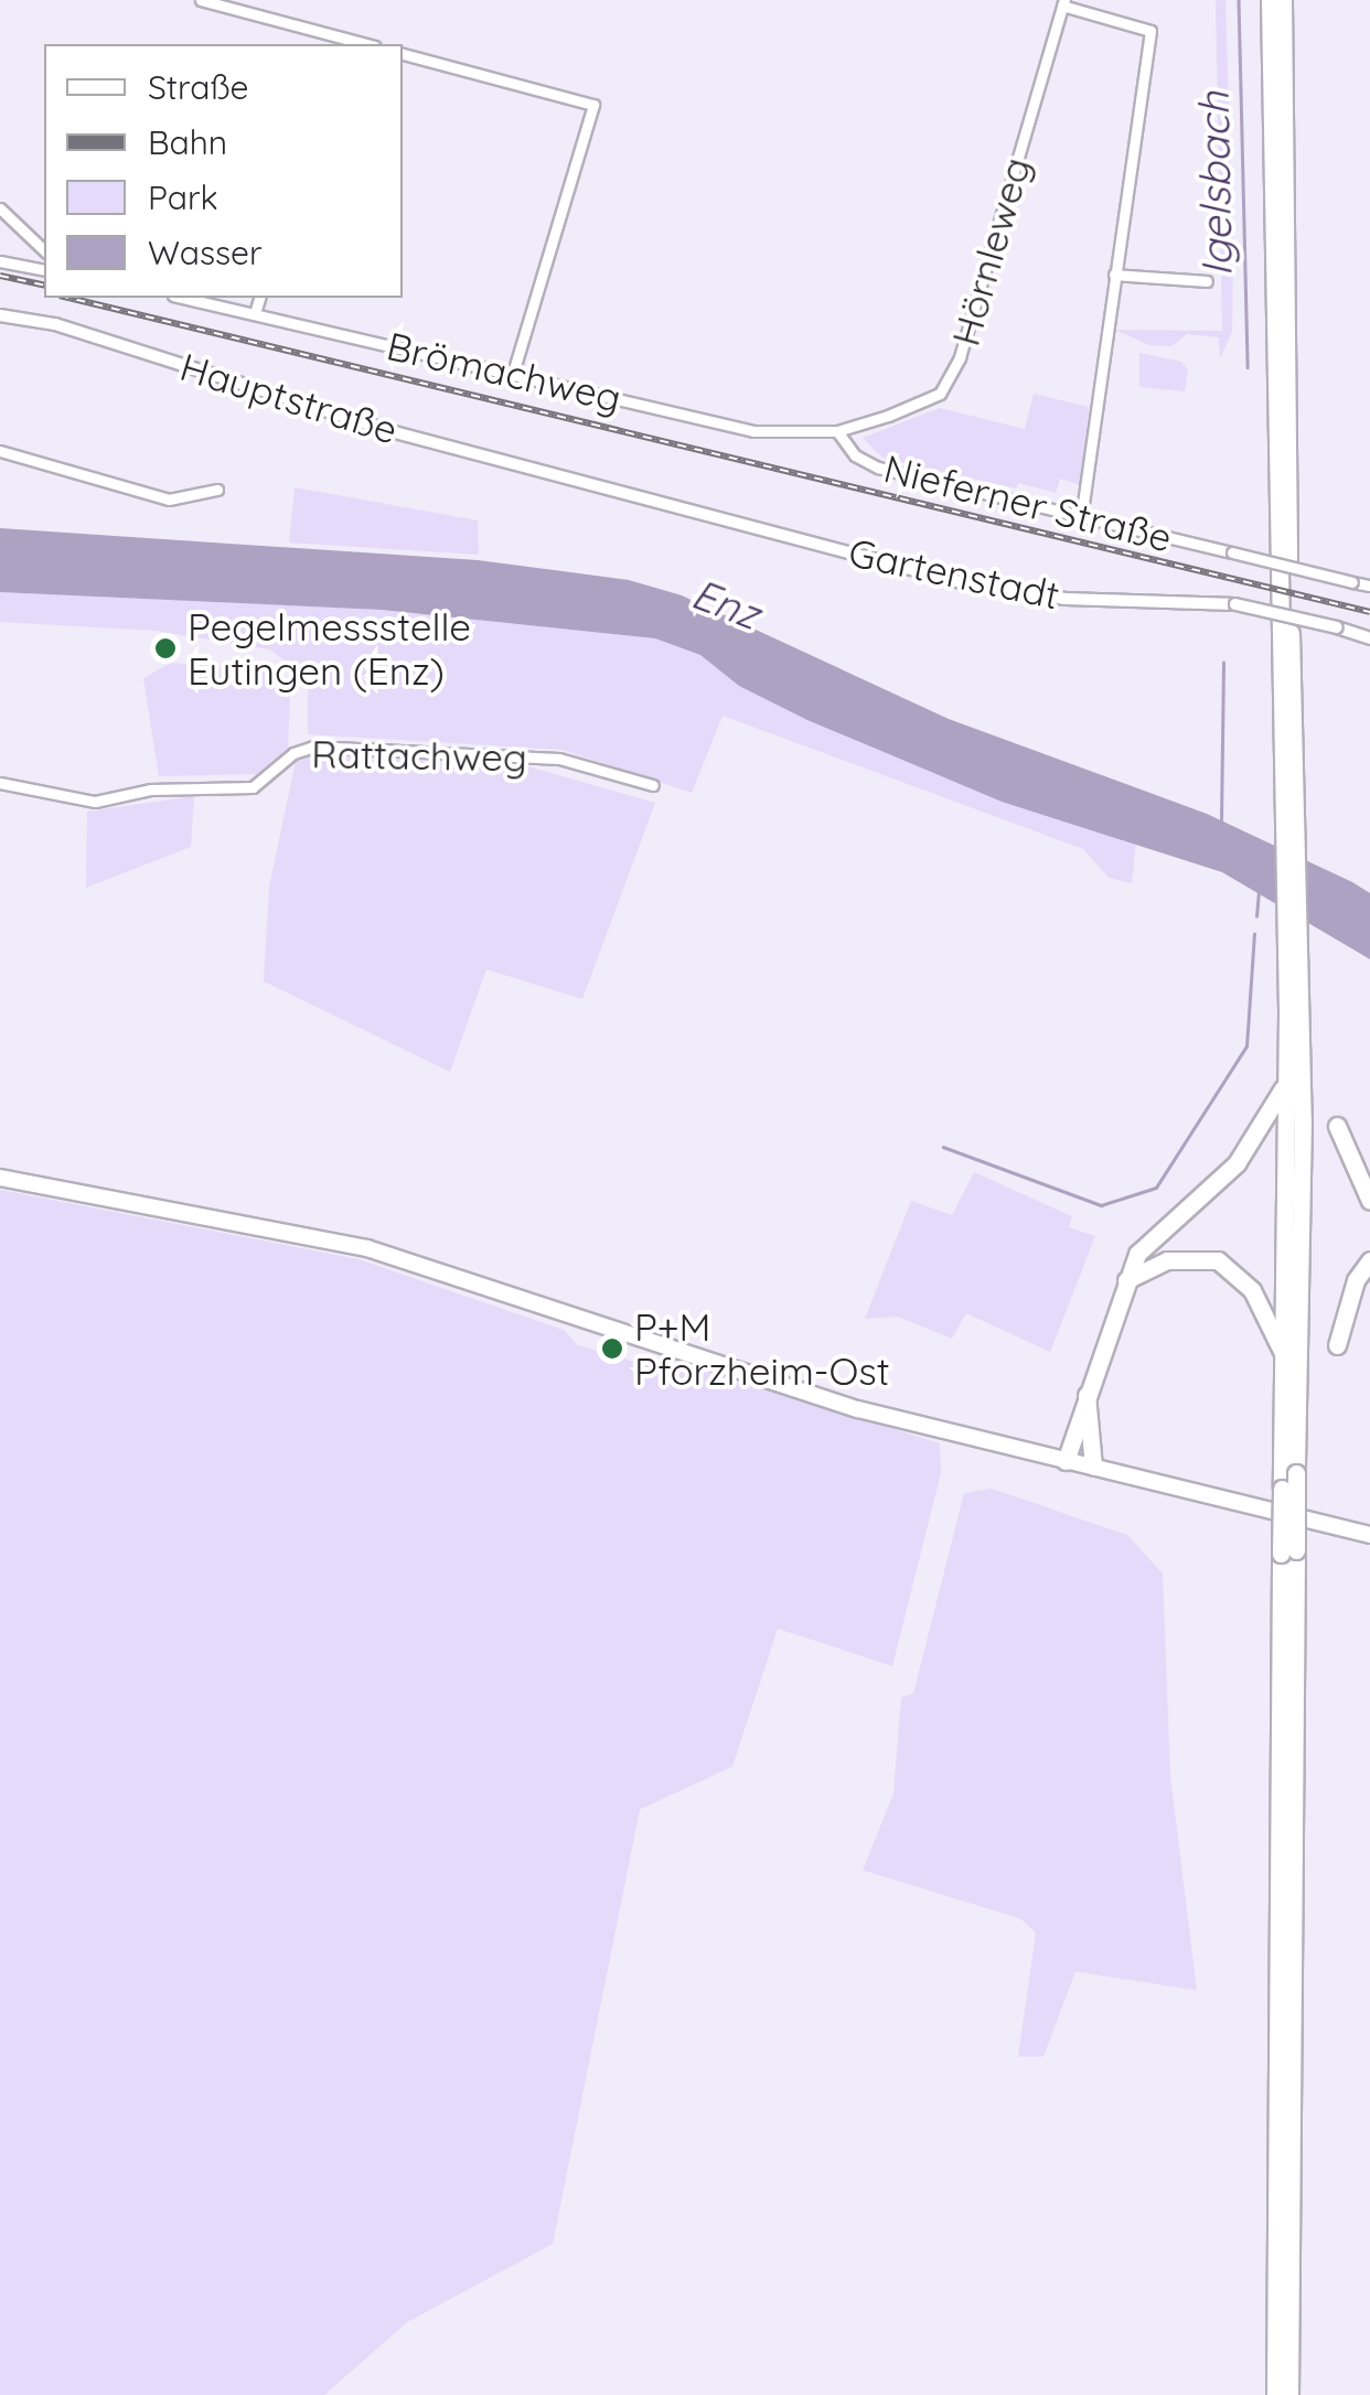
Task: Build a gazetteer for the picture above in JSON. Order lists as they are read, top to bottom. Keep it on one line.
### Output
{"streets":{"street":["Hörnleweg","Brömachweg","Hauptstraße","Nieferner Straße","Gartenstadt","Rattachweg"]},"crossings":[["Hörnleweg","Brömachweg"],["Hörnleweg","Nieferner Straße"],["Brömachweg","Nieferner Straße"],["Hauptstraße","Gartenstadt"]],"water":["Igelsbach","Enz"],"places":["Pegelmessstelle Eutingen (Enz)","P+M Pforzheim-Ost"],"legend":["Straße","Bahn","Park","Wasser"]}
